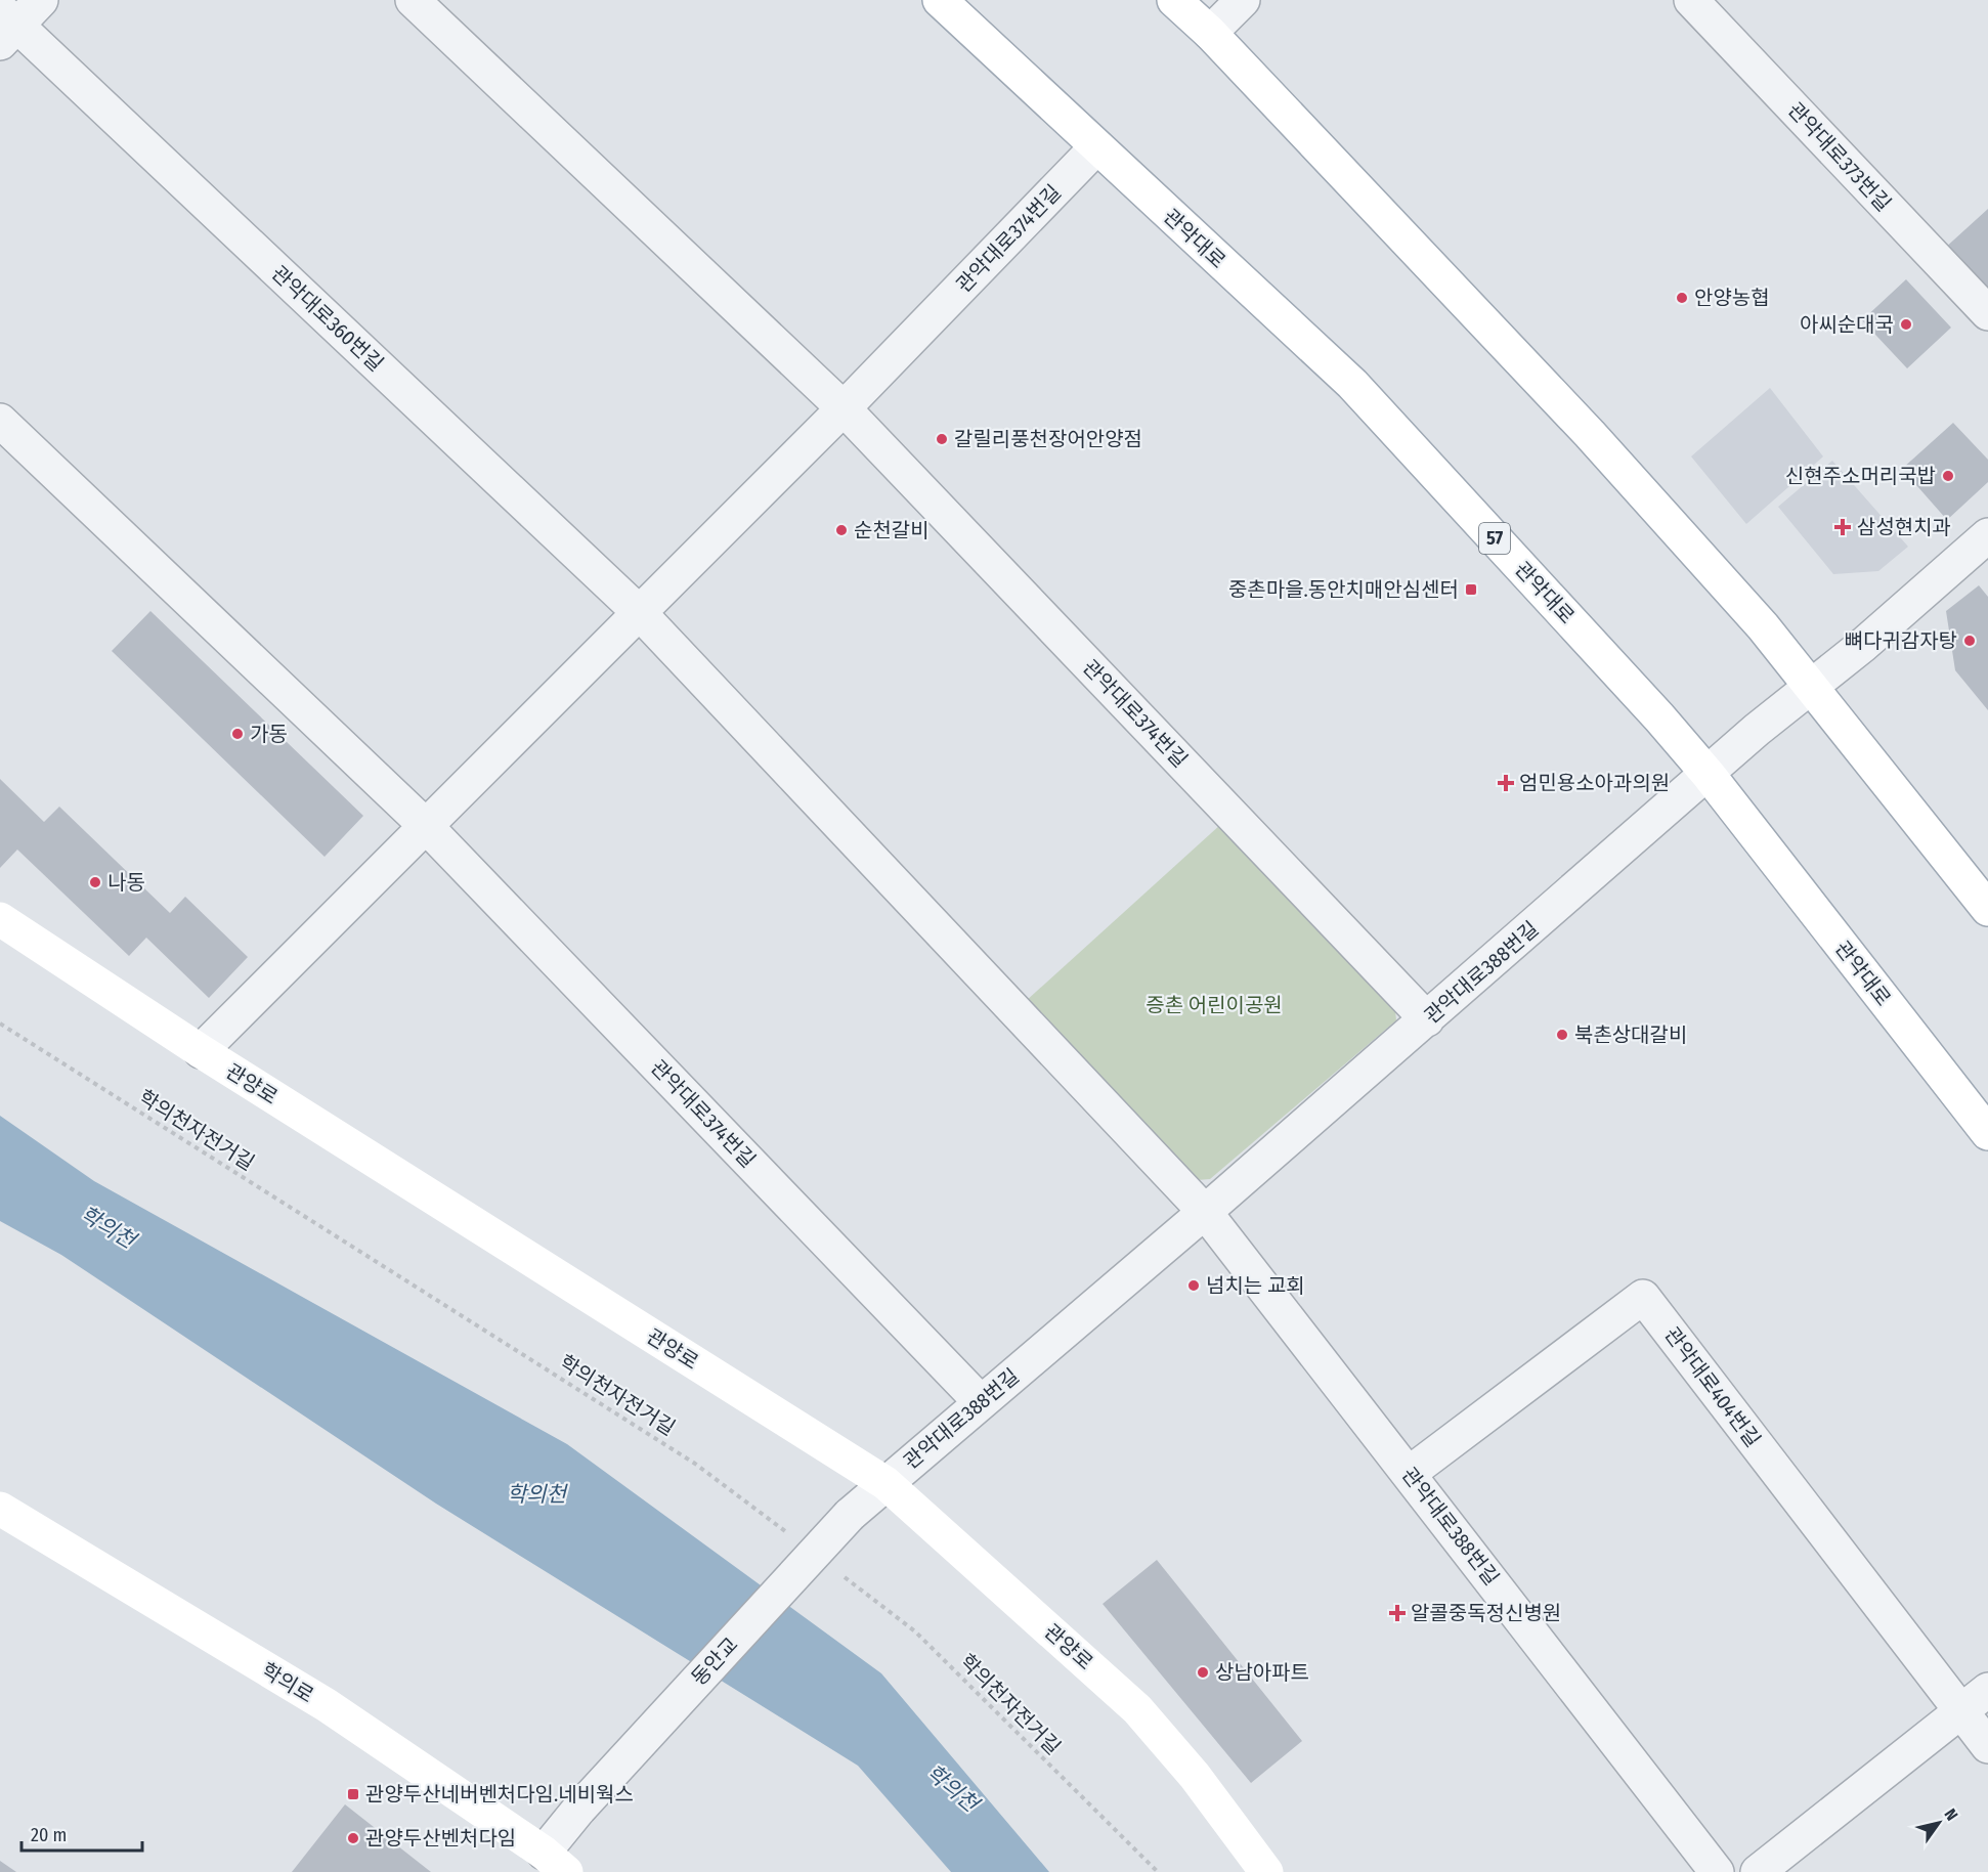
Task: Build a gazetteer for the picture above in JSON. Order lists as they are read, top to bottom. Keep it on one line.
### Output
{"streets":{"main road":["관악대로","57","관양로","학의로"],"street":["관악대로373번길","관악대로374번길","관악대로360번길","관악대로388번길","관악대로404번길","동안교"],"path":["학의천자전거길"]},"crossings":[["관악대로374번길","관악대로"],["관악대로374번길","관악대로360번길"],["관악대로374번길","관악대로388번길"],["관악대로374번길","관양로"],["관악대로","관악대로388번길"],["관악대로388번길","관양로"],["관악대로388번길","관악대로404번길"],["관악대로388번길","동안교"],["동안교","학의로"]],"water":["학의천"],"parks":["증촌 어린이공원"],"places":{"other":["안양농협","아씨순대국","갈릴리풍천장어안양점","신현주소머리국밥","순천갈비","뼈다귀감자탕","가동","나동","북촌상대갈비","넘치는 교회","상남아파트","관양두산벤처다임"],"health":["삼성현치과","엄민용소아과의원","알콜중독정신병원"],"transit":["중촌마을.동안치매안심센터","관양두산네버벤처다임.네비웍스"]},"scale_bar":"20 m","north":"top right"}
